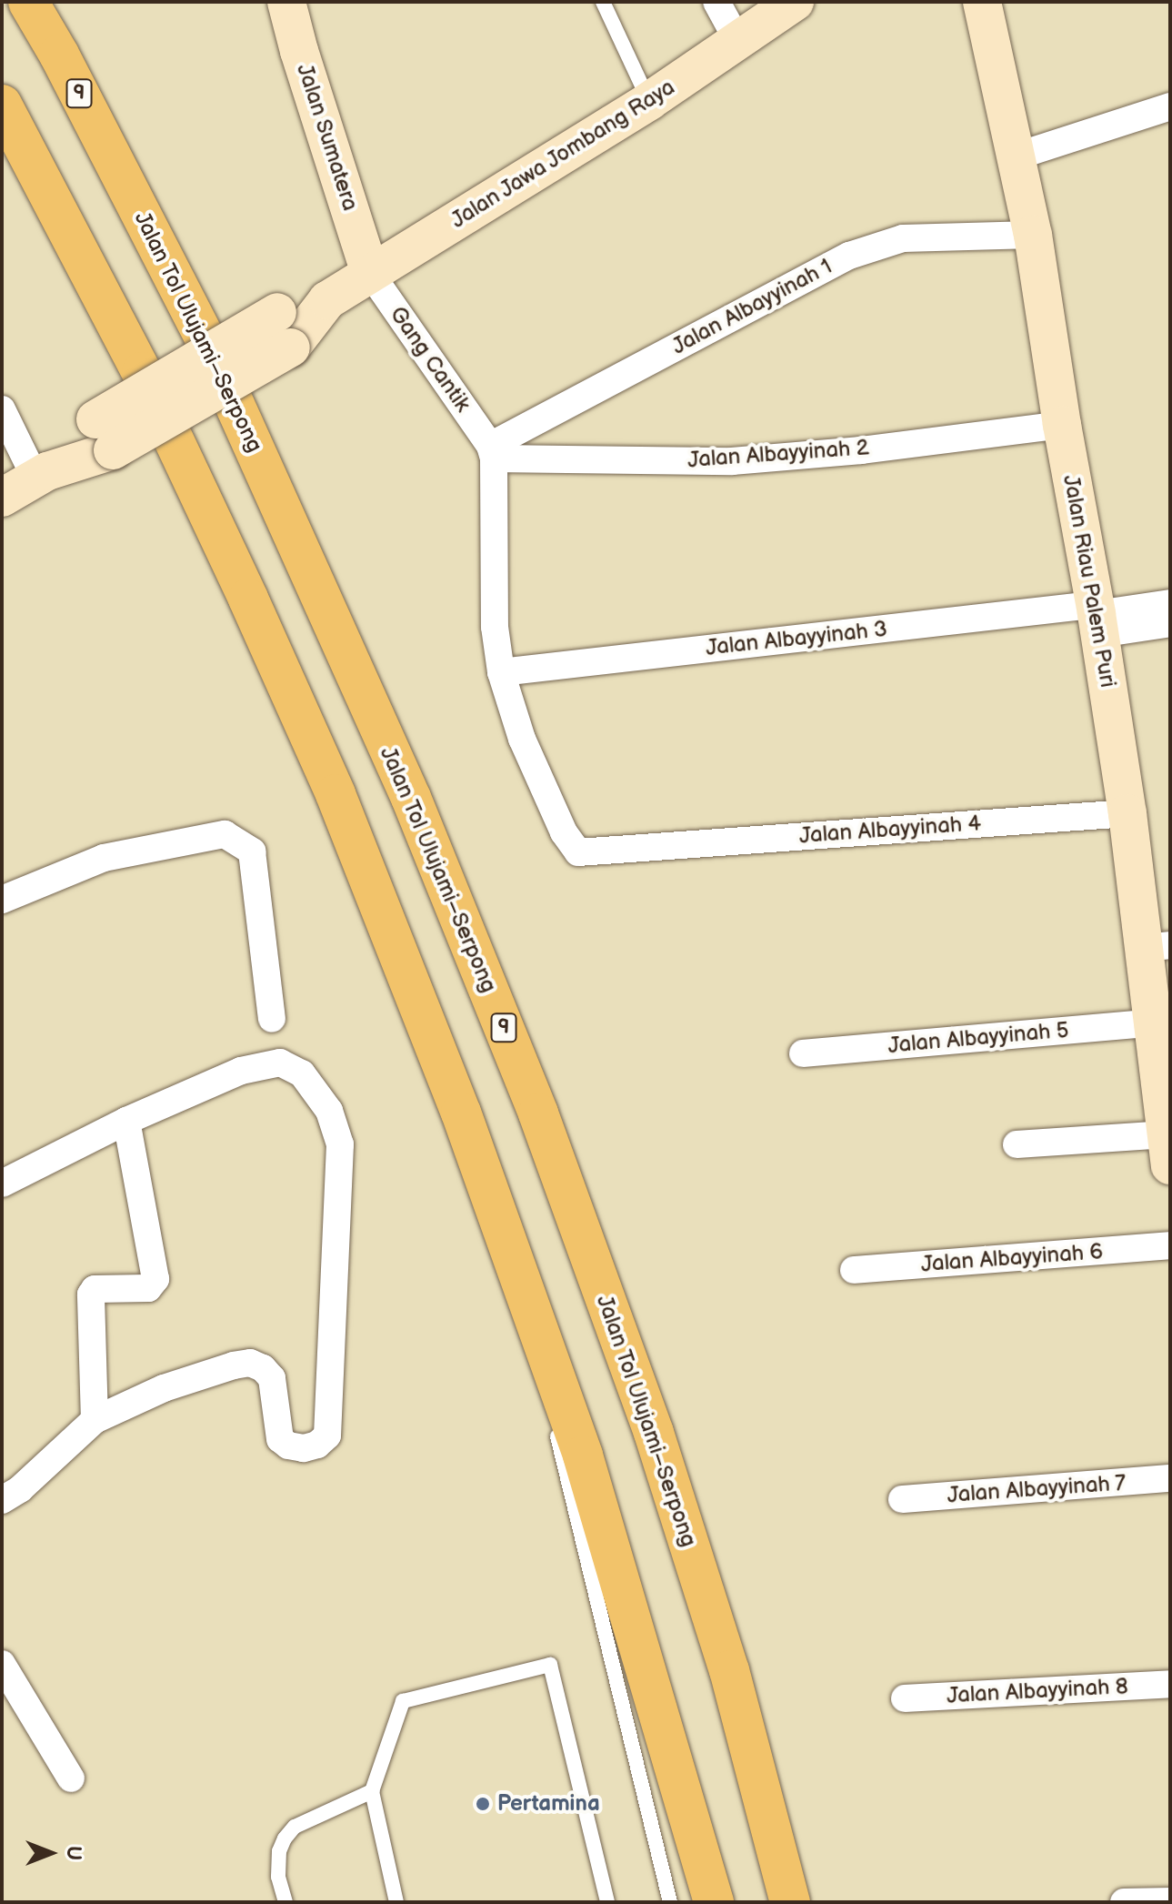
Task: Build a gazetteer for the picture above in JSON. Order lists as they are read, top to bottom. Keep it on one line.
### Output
{"streets":{"highway":["9","Jalan Tol Ulujami–Serpong"],"street":["Jalan Sumatera","Jalan Jawa Jombang Raya","Jalan Albayyinah 1","Gang Cantik","Jalan Albayyinah 2","Jalan Riau Palem Puri","Jalan Albayyinah 3","Jalan Albayyinah 4","Jalan Albayyinah 5","Jalan Albayyinah 6","Jalan Albayyinah 7","Jalan Albayyinah 8"]},"crossings":[["Jalan Sumatera","Jalan Jawa Jombang Raya"],["Jalan Sumatera","Gang Cantik"],["Jalan Jawa Jombang Raya","Gang Cantik"],["Jalan Albayyinah 1","Gang Cantik"],["Jalan Albayyinah 1","Jalan Albayyinah 2"],["Jalan Albayyinah 1","Jalan Riau Palem Puri"],["Gang Cantik","Jalan Albayyinah 2"],["Jalan Albayyinah 2","Jalan Riau Palem Puri"],["Jalan Riau Palem Puri","Jalan Albayyinah 3"],["Jalan Riau Palem Puri","Jalan Albayyinah 4"],["Jalan Riau Palem Puri","Jalan Albayyinah 5"],["Jalan Albayyinah 3","Jalan Albayyinah 4"]],"places":["Pertamina"],"north":"right"}
